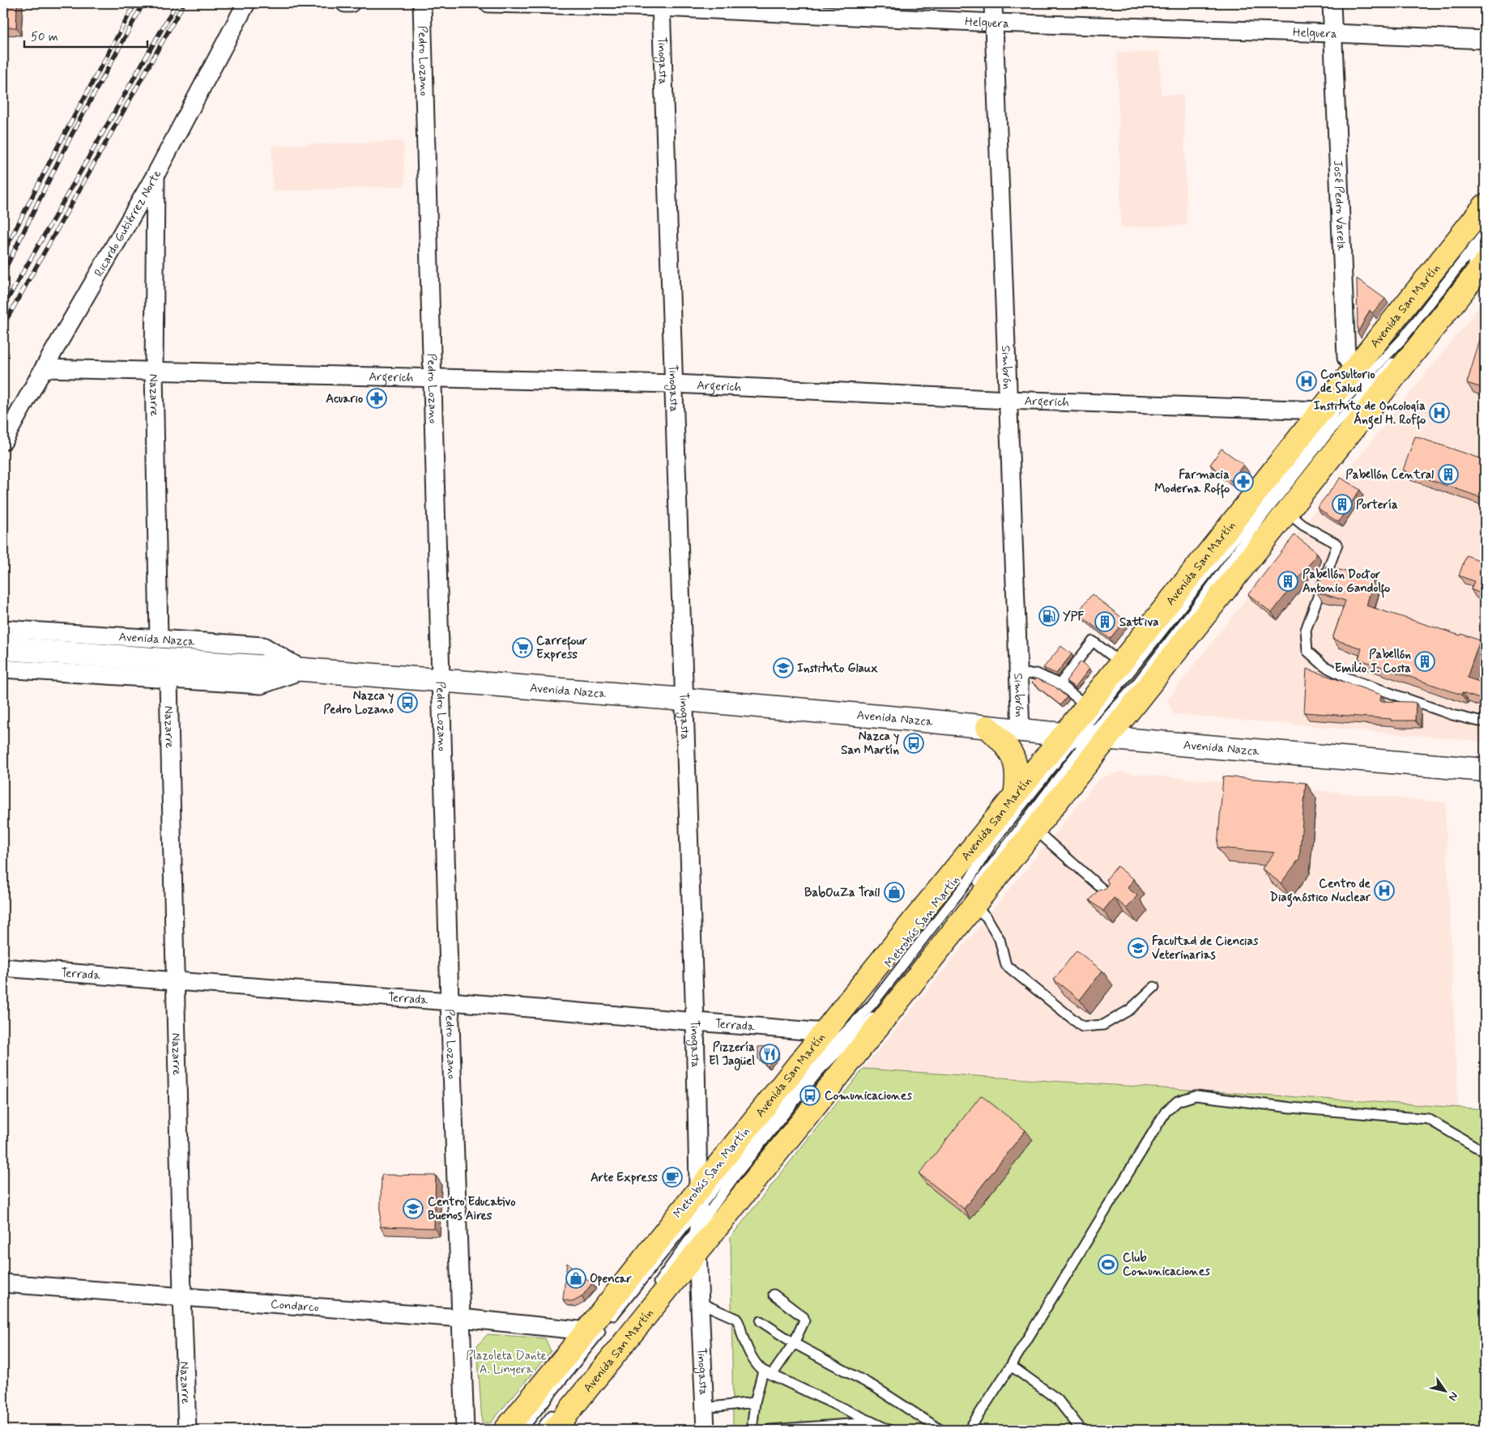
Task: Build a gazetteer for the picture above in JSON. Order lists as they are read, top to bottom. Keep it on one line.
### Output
{"streets":{"main road":["Avenida San Martín","Avenida Nazca"],"street":["Helguera","Pedro Lozano","Tinogasta","José Pedro Varela","Ricardo Gutiérrez Norte","Simbrón","Argerich","Nazarre","Terrada","Condarco"],"lane":["Metrobús San Martín"]},"crossings":[["Helguera","Tinogasta"],["Helguera","José Pedro Varela"],["Helguera","Simbrón"],["Pedro Lozano","Argerich"],["Pedro Lozano","Avenida Nazca"],["Pedro Lozano","Terrada"],["Pedro Lozano","Condarco"],["Tinogasta","Avenida San Martín"],["Tinogasta","Argerich"],["Tinogasta","Avenida Nazca"],["Tinogasta","Metrobús San Martín"],["Tinogasta","Terrada"],["José Pedro Varela","Avenida San Martín"],["José Pedro Varela","Metrobús San Martín"],["Ricardo Gutiérrez Norte","Argerich"],["Ricardo Gutiérrez Norte","Nazarre"],["Avenida San Martín","Argerich"],["Avenida San Martín","Avenida Nazca"],["Avenida San Martín","Metrobús San Martín"],["Avenida San Martín","Terrada"],["Avenida San Martín","Condarco"],["Simbrón","Argerich"],["Simbrón","Avenida Nazca"],["Argerich","Nazarre"],["Nazarre","Avenida Nazca"],["Nazarre","Terrada"],["Nazarre","Condarco"],["Avenida Nazca","Metrobús San Martín"],["Metrobús San Martín","Terrada"]],"parks":["Plazoleta Dante A. Linyera"],"places":{"hospital":["Consultorio de Salud","Instituto de Oncología Ángel H. Roffo","Centro de Diagnóstico Nuclear"],"pharmacy":["Acuario","Farmacia Moderna Roffo"],"building":["Pabellón Central","Portería","Pabellón Doctor Antonio Gandolfo","Sattiva","Pabellón Emilio J. Costa"],"fuel station":["YPF"],"supermarket":["Carrefour Express"],"school or university":["Instituto Glaux","Facultad de Ciencias Veterinarias","Centro Educativo Buenos Aires"],"bus stop":["Nazca y Pedro Lozano","Nazca y San Martín","Comunicaciones"],"shop":["BabOuZa Trail","Opencar"],"restaurant":["Pizzería El Jagüel"],"cafe":["Arte Express"],"sports":["Club Comunicaciones"]},"scale_bar":"50 m","north":"bottom right"}
